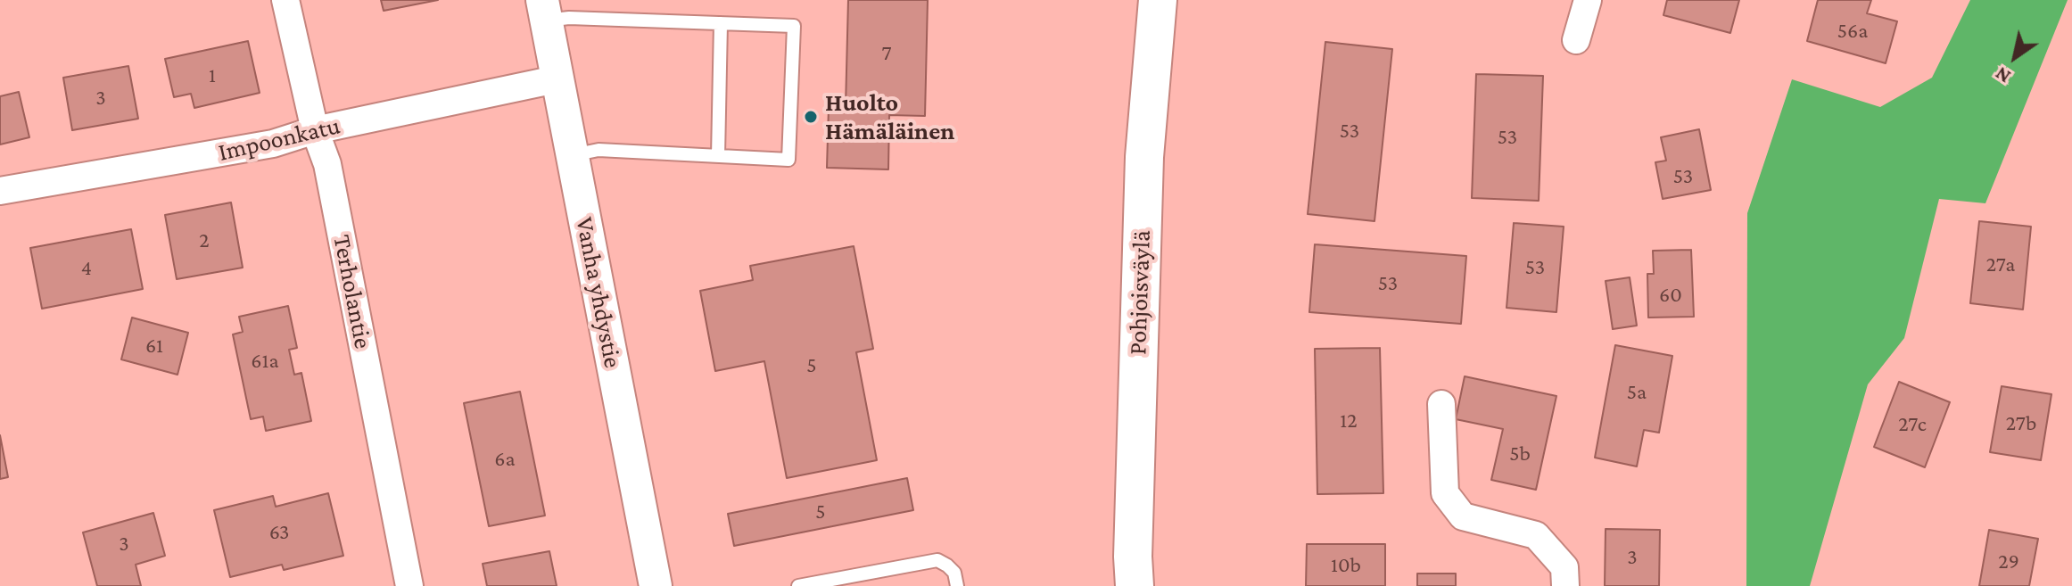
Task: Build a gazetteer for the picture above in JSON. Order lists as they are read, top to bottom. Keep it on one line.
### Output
{"streets":{"main road":["Pohjoisväylä"],"street":["Impoonkatu","Terholantie","Vanha yhdystie"]},"crossings":[["Impoonkatu","Terholantie"],["Impoonkatu","Vanha yhdystie"]],"places":["Huolto Hämäläinen"],"house_numbers":["56a","7","1","3","53","53","53","2","27a","53","4","53","60","61","61a","5","5a","12","27b","27c","5b","6a","5","63","3","3","29","10b"],"north":"bottom left"}
